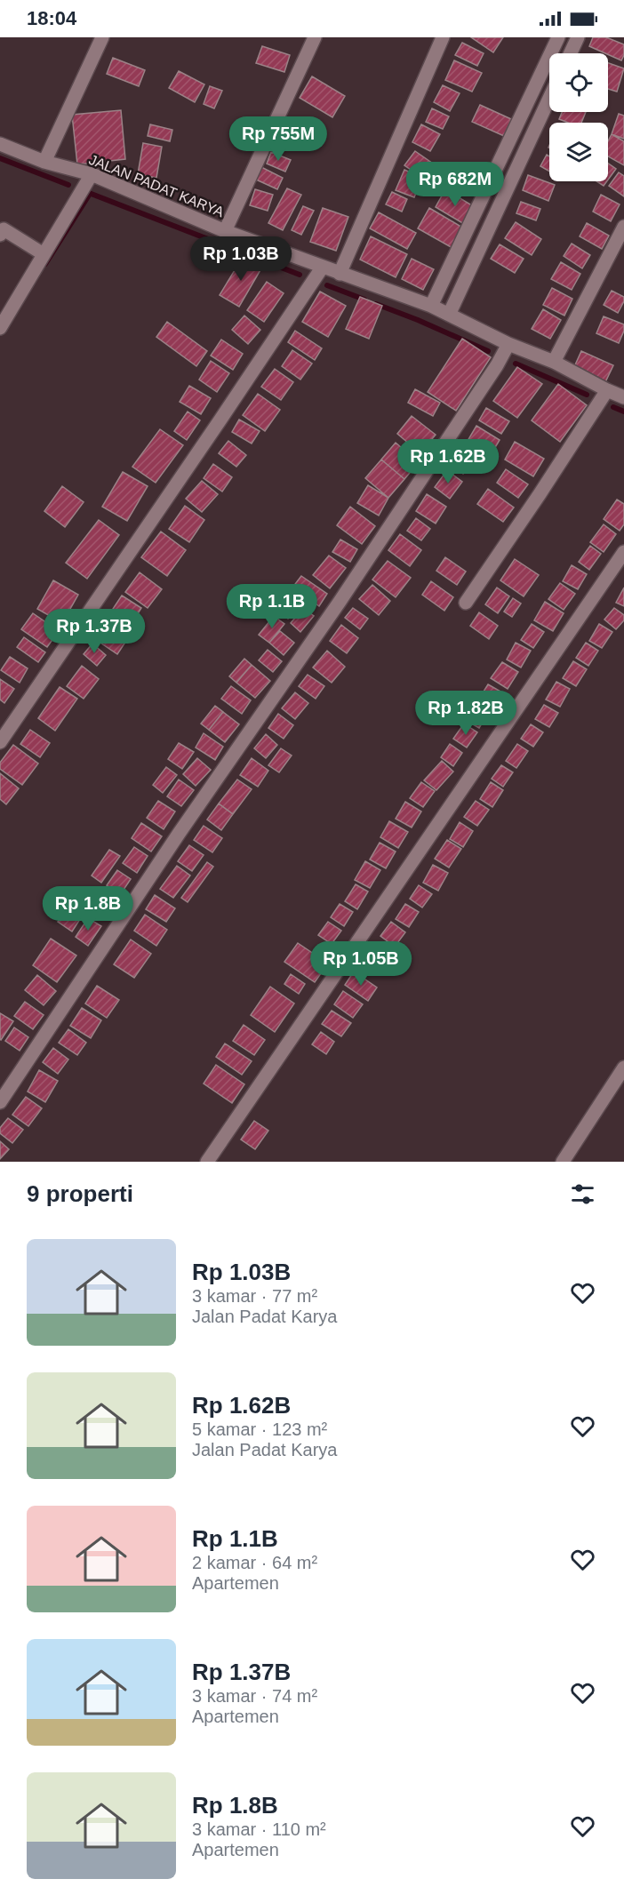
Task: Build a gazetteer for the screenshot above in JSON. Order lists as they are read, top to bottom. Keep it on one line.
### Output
{"streets":{"street":["JALAN PADAT KARYA"]},"page":{"status":"18:04","price":["Rp 755M","Rp 682M","Rp 1.03B","Rp 1.62B","Rp 1.1B","Rp 1.37B","Rp 1.82B","Rp 1.8B","Rp 1.05B"],"heading":"9 properti","list":[{"name":"Rp 1.03B","note":"3 kamar · 77 m² · Jalan Padat Karya"},{"name":"Rp 1.62B","note":"5 kamar · 123 m² · Jalan Padat Karya"},{"name":"Rp 1.1B","note":"2 kamar · 64 m² · Apartemen"},{"name":"Rp 1.37B","note":"3 kamar · 74 m² · Apartemen"},{"name":"Rp 1.8B","note":"3 kamar · 110 m² · Apartemen"}]}}
